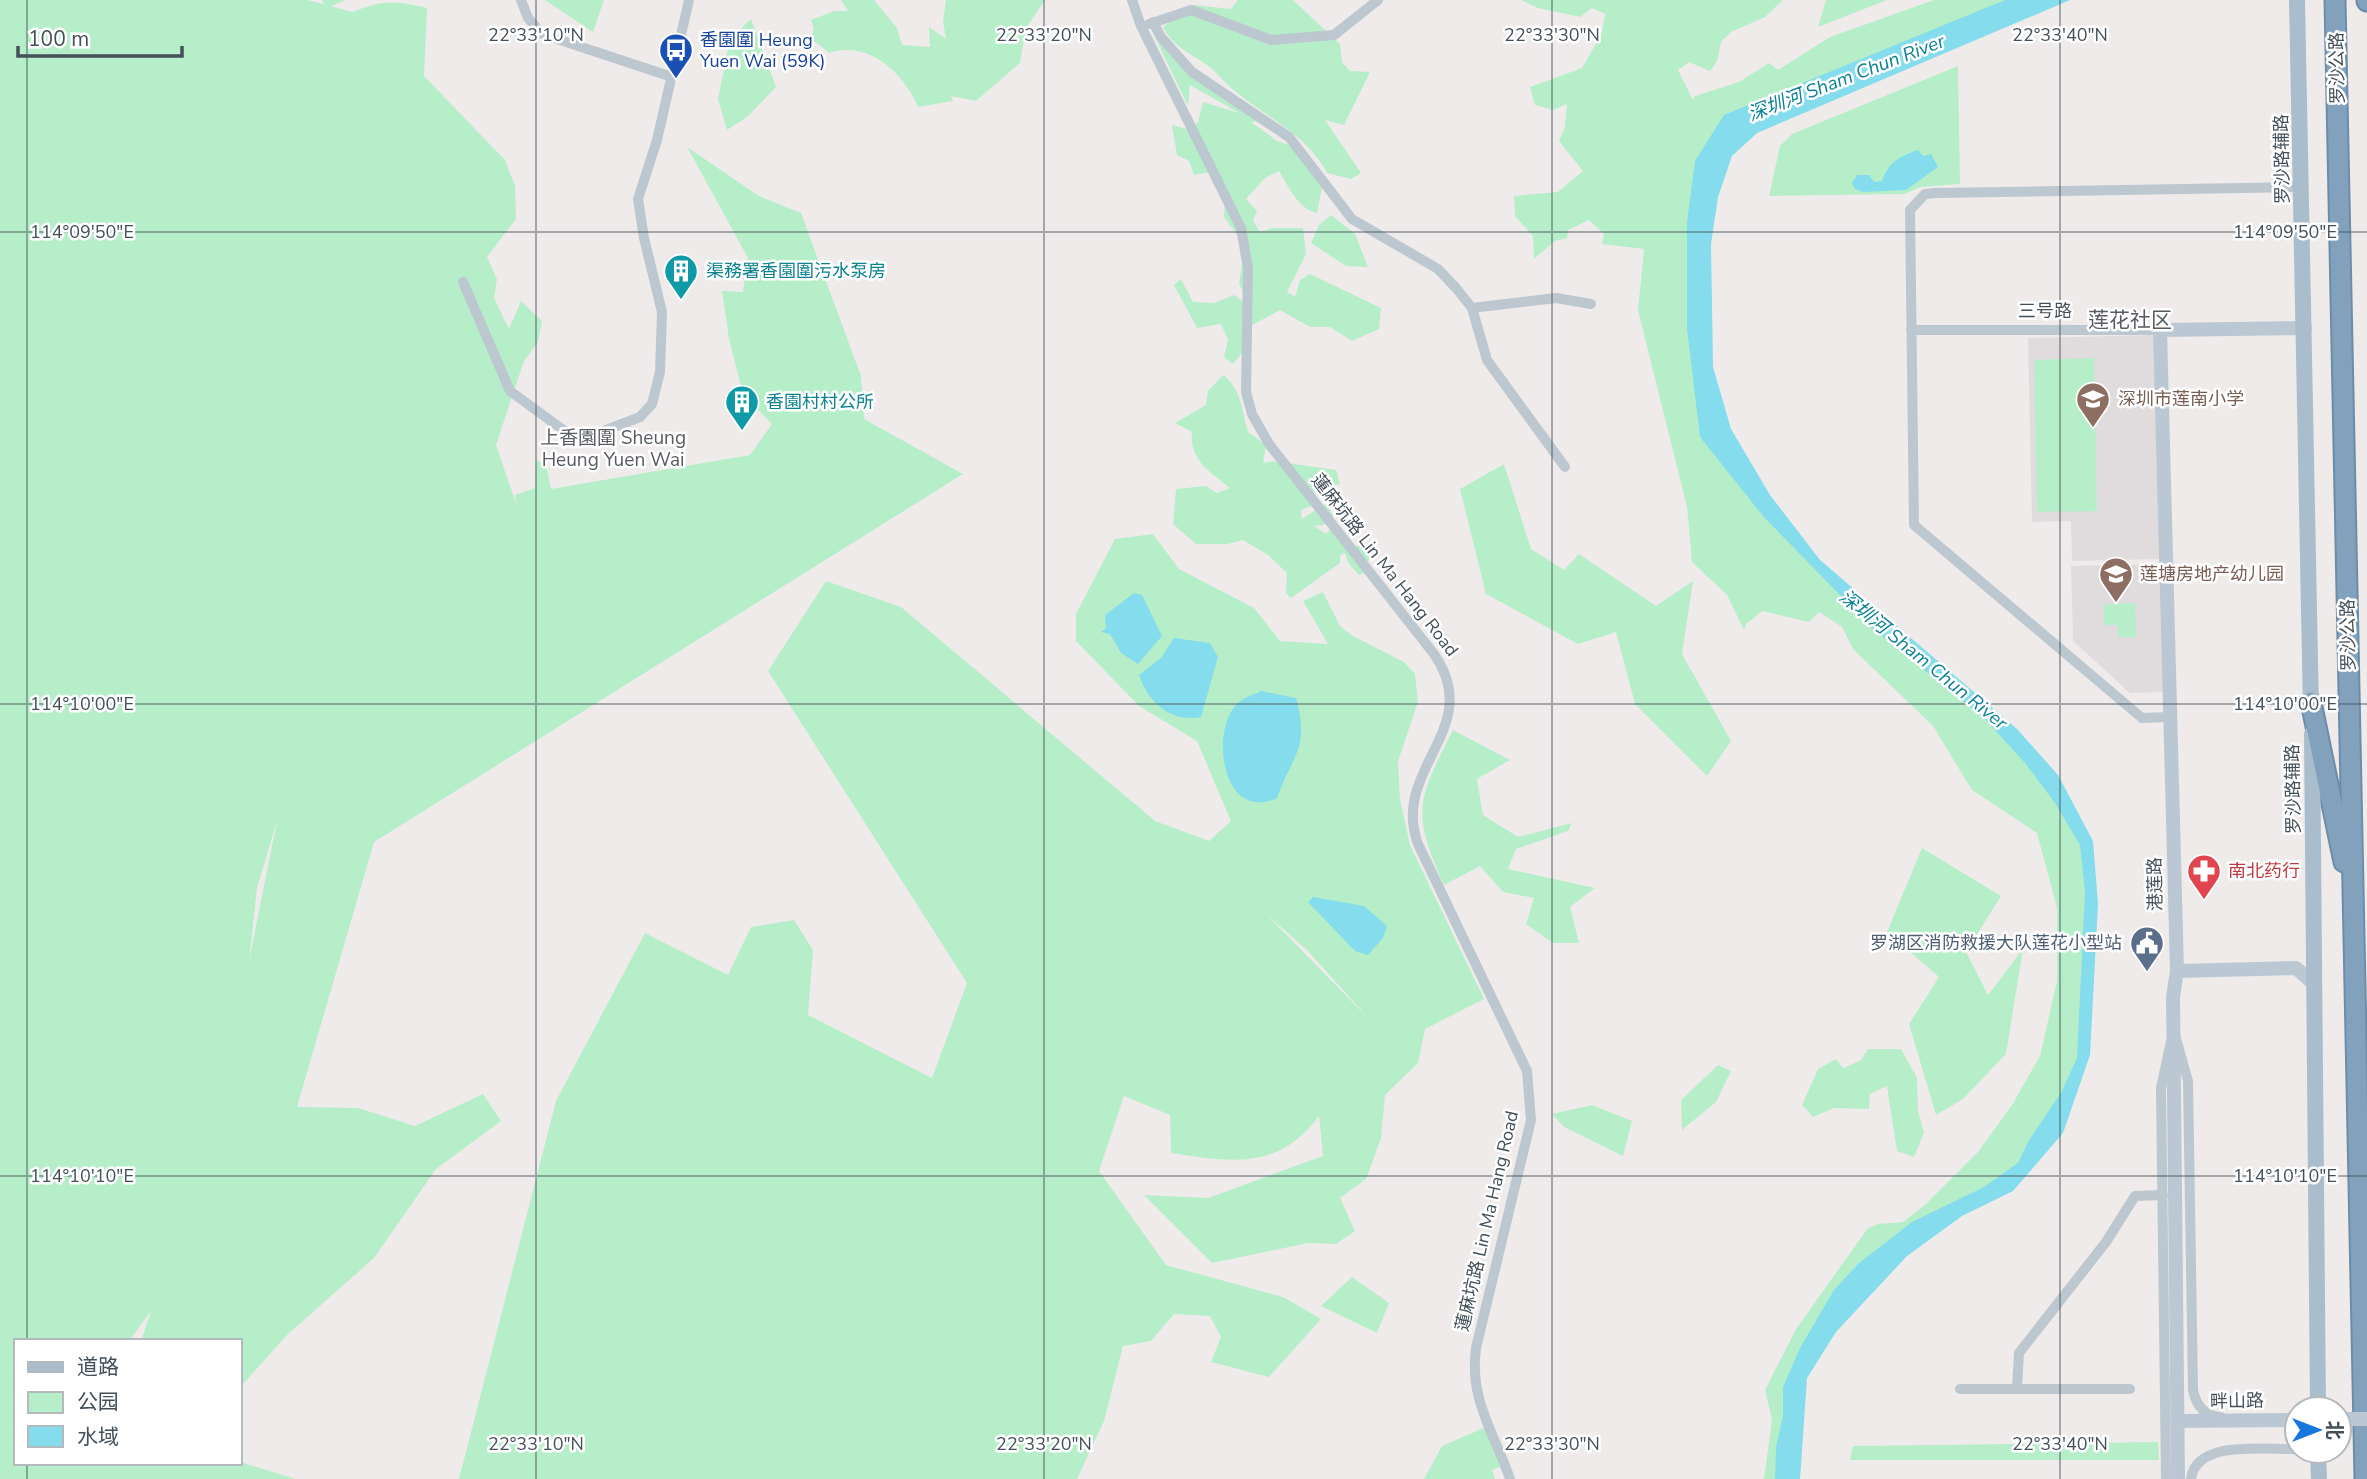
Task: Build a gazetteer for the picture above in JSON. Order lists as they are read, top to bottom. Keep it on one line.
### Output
{"streets":{"highway":["罗沙公路"],"main road":["罗沙路辅路"],"street":["三号路","蓮麻坑路 Lin Ma Hang Road","港莲路","畔山路"]},"crossings":[["罗沙路辅路","三号路"],["三号路","港莲路"],["港莲路","畔山路"]],"districts":["莲花社区","上香園圍 Sheung Heung Yuen Wai"],"water":["深圳河 Sham Chun River"],"places":{"bus stop":["香園圍 Heung Yuen Wai (59K)"],"building":["渠務署香園圍污水泵房","香園村村公所"],"school or university":["深圳市莲南小学","莲塘房地产幼儿园"],"pharmacy":["南北药行"],"public building":["罗湖区消防救援大队莲花小型站"]},"legend":["道路","公园","水域"],"scale_bar":"100 m","north":"right","coordinates":["22°33'10\"N","22°33'20\"N","22°33'30\"N","22°33'40\"N","114°09'50\"E","114°10'00\"E","114°10'10\"E"]}
